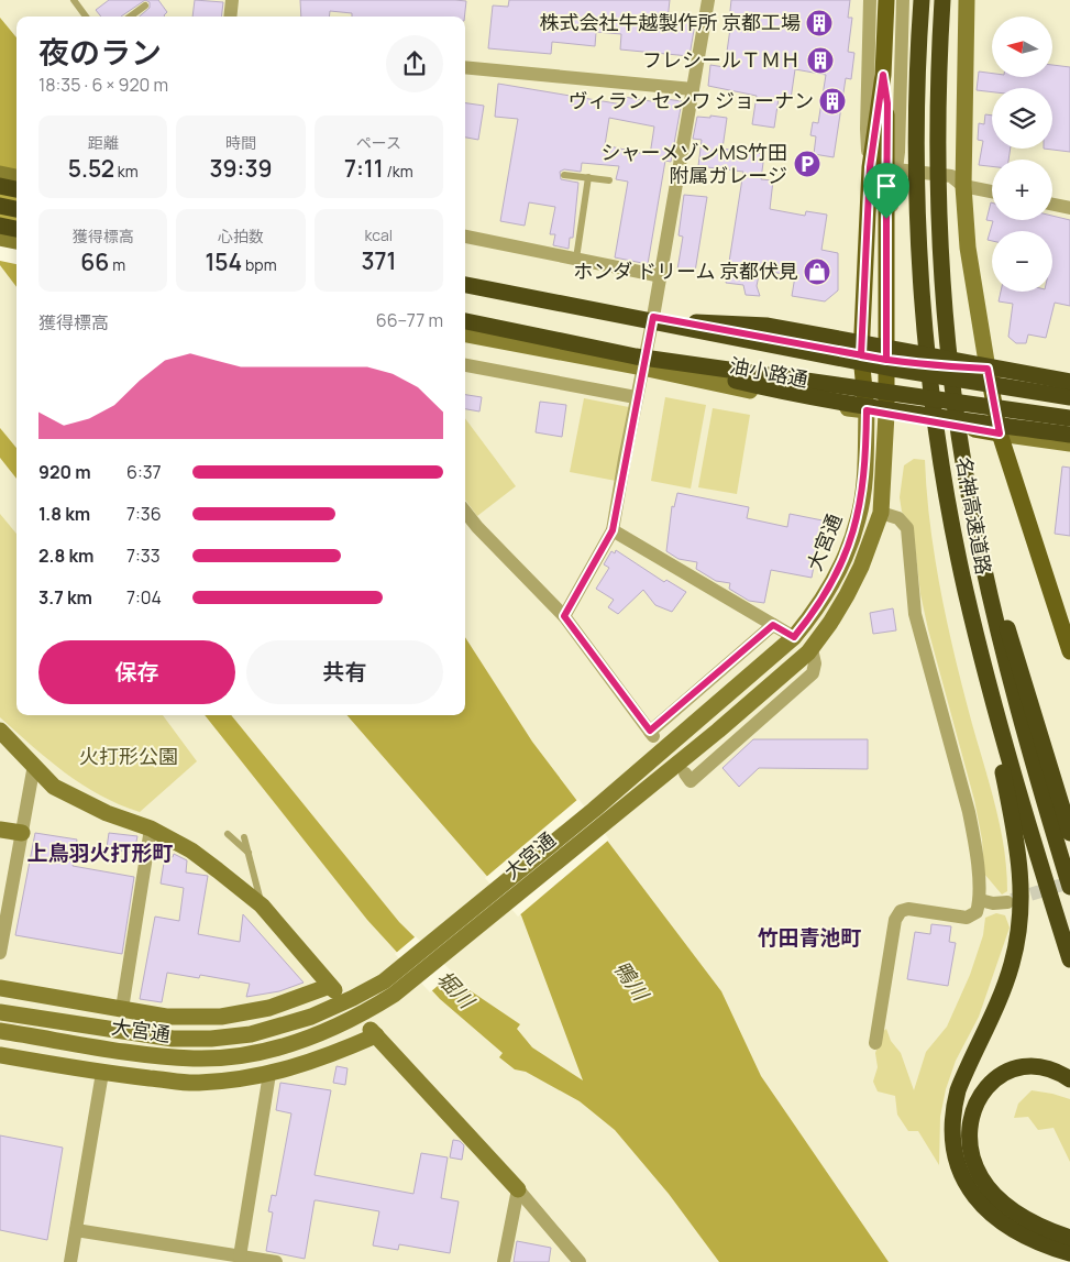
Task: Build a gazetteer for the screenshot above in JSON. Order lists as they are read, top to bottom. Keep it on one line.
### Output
{"streets":{"highway":["名神高速道路"],"main road":["油小路通"],"street":["大宮通"]},"crossings":[["油小路通","大宮通"]],"districts":["上鳥羽火打形町","竹田青池町"],"water":["鴨川","堀川"],"parks":["火打形公園"],"places":{"building":["株式会社牛越製作所 京都工場","フレシールＴＭＨ","ヴィラン センワ ジョーナン"],"parking":["シャーメゾンMS竹田 附属ガレージ"],"shop":["ホンダ ドリーム 京都伏見"]},"north":"left","page":{"map_buttons":["+","−"],"heading":["夜のラン","18:35 · 6 × 920 m"],"stats":[["距離","5.52 km"],["時間","39:39"],["ペース","7:11 /km"],["獲得標高","66 m"],["心拍数","154 bpm"],["kcal","371"]],"chart":["獲得標高","66–77 m"],"list":[{"name":"920 m","note":"6:37"},{"name":"1.8 km","note":"7:36"},{"name":"2.8 km","note":"7:33"},{"name":"3.7 km","note":"7:04"}],"buttons":["保存","共有"]}}
